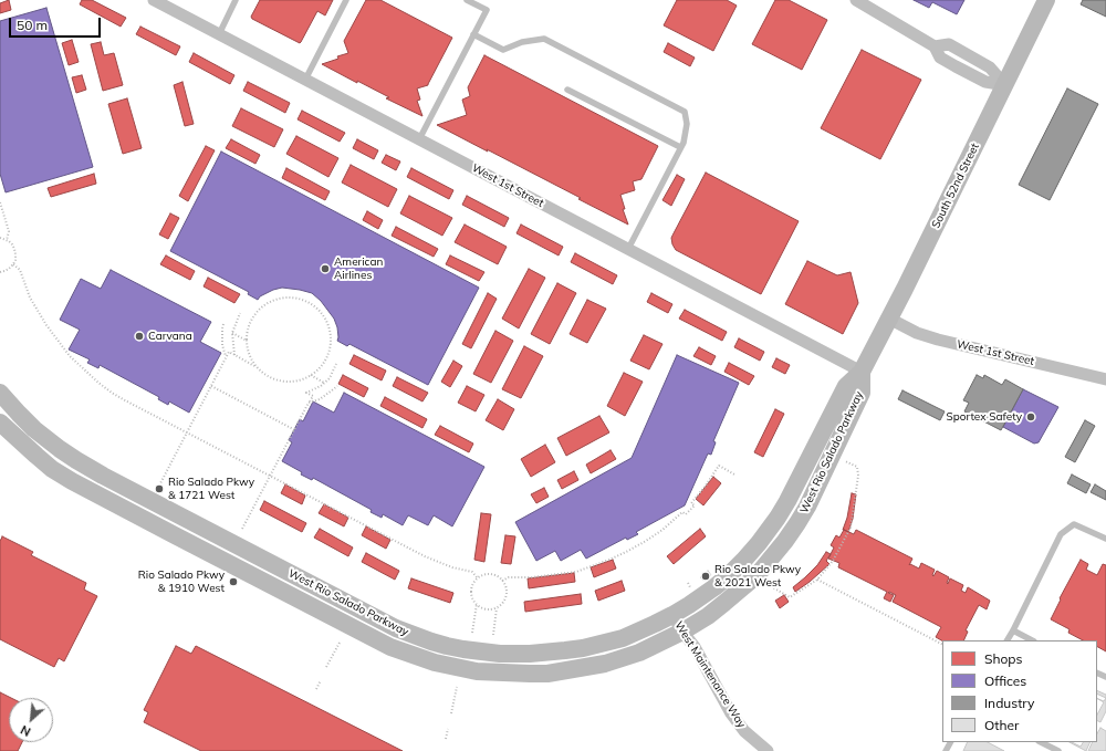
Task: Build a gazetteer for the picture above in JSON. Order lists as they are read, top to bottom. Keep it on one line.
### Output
{"streets":{"main road":["South 52nd Street","West Rio Salado Parkway"],"street":["West 1st Street","West Maintenance Way"]},"crossings":[["West 1st Street","South 52nd Street"],["West 1st Street","West Rio Salado Parkway"],["South 52nd Street","West Rio Salado Parkway"],["West Rio Salado Parkway","West Maintenance Way"]],"places":["American Airlines","Carvana","Sportex Safety","Rio Salado Pkwy & 1721 West","Rio Salado Pkwy & 2021 West","Rio Salado Pkwy & 1910 West"],"legend":["Shops","Offices","Industry","Other"],"scale_bar":"50 m","north":"bottom left"}
